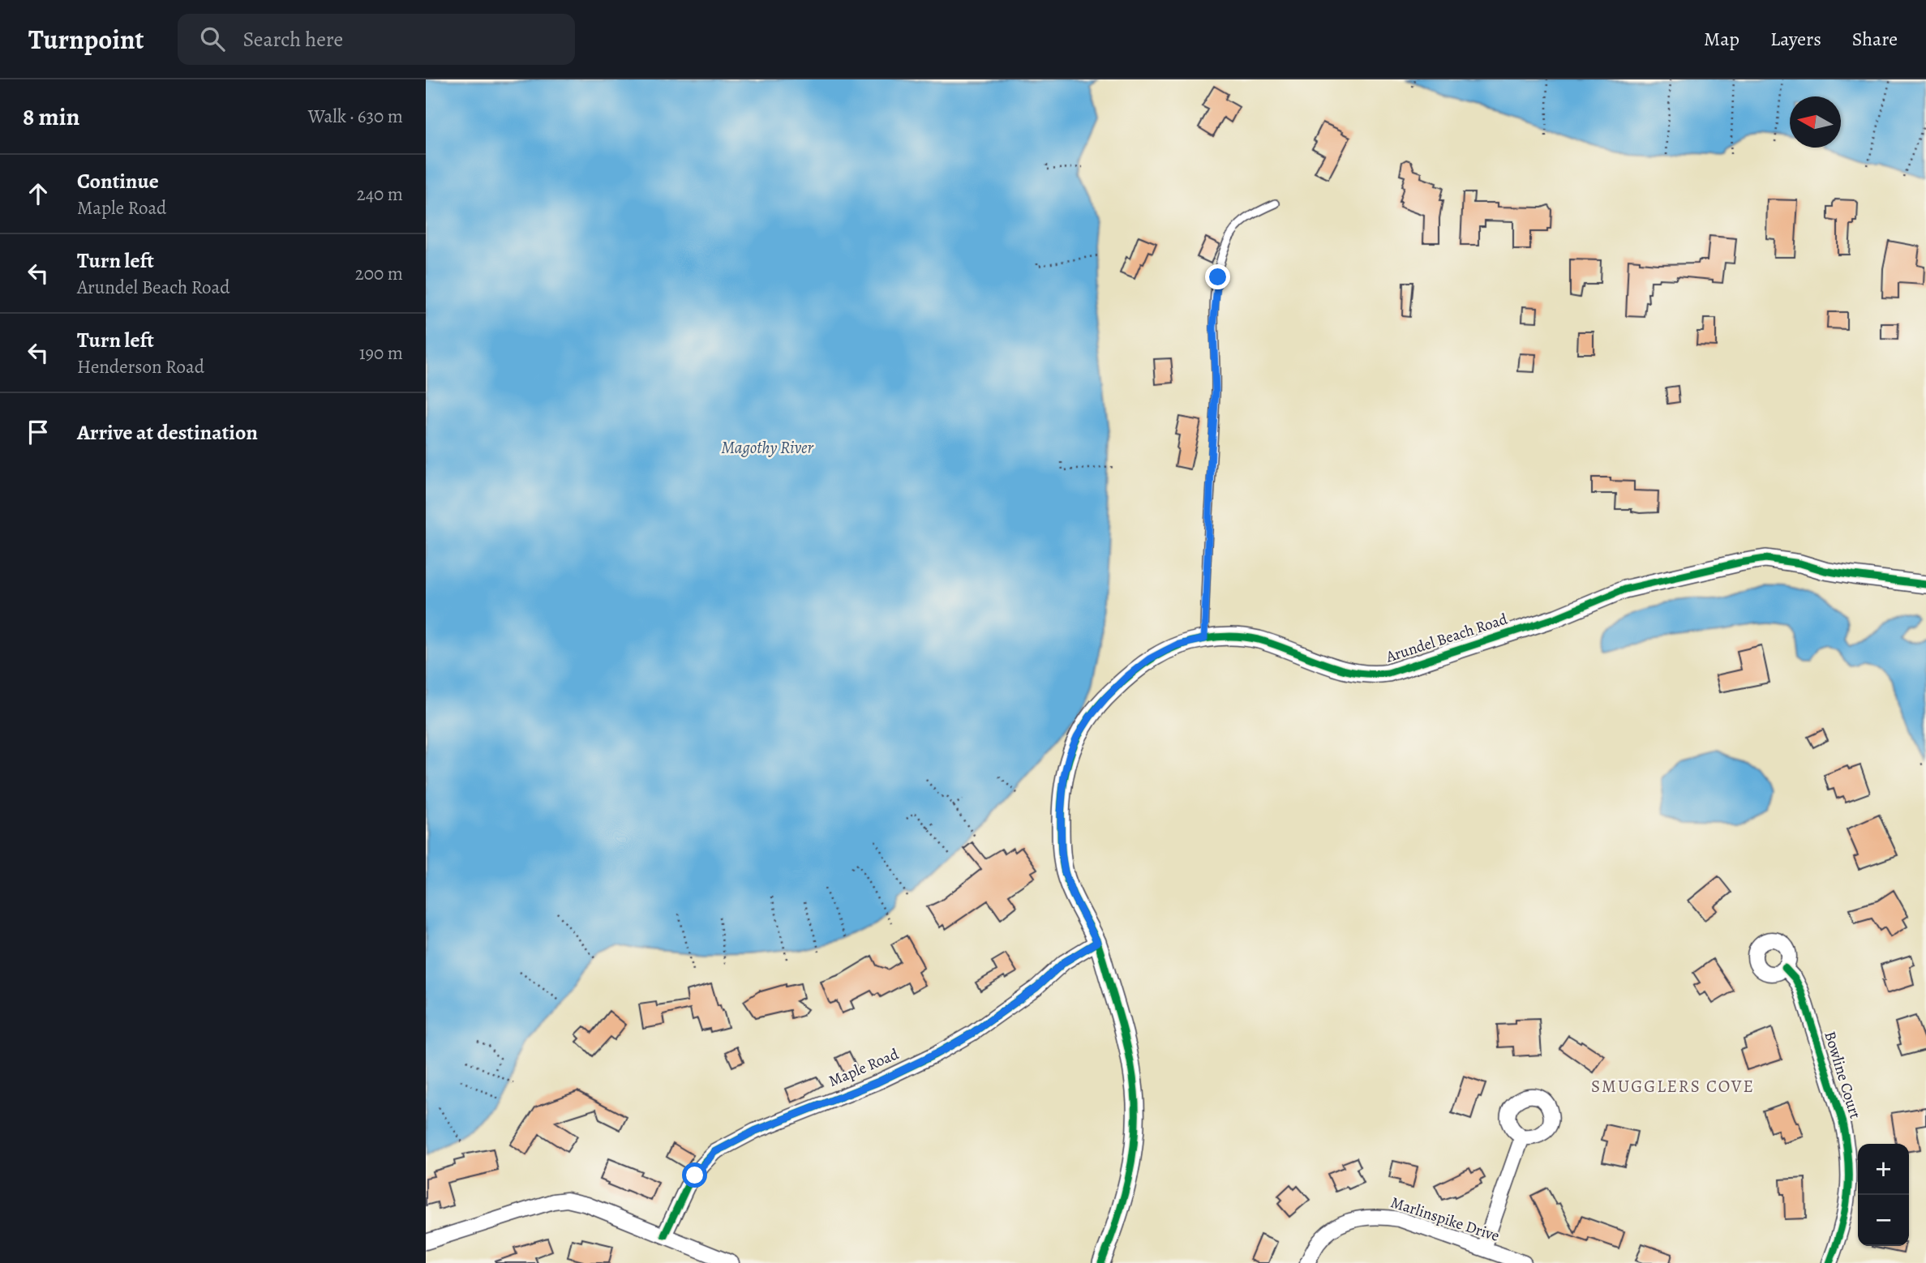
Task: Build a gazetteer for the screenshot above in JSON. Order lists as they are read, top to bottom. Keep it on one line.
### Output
{"streets":{"street":["Arundel Beach Road","Maple Road","Bowline Court","Marlinspike Drive"]},"crossings":[["Arundel Beach Road","Maple Road"]],"districts":["SMUGGLERS COVE"],"water":["Magothy River"],"north":"left","page":{"header":"Turnpoint","search":"Search here","nav":["Map","Layers","Share"],"heading":["8 min","Walk · 630 m"],"list":[["Continue","Maple Road","240 m"],["Turn left","Arundel Beach Road","200 m"],["Turn left","Henderson Road","190 m"],"Arrive at destination"],"map_buttons":["+","−"]}}
